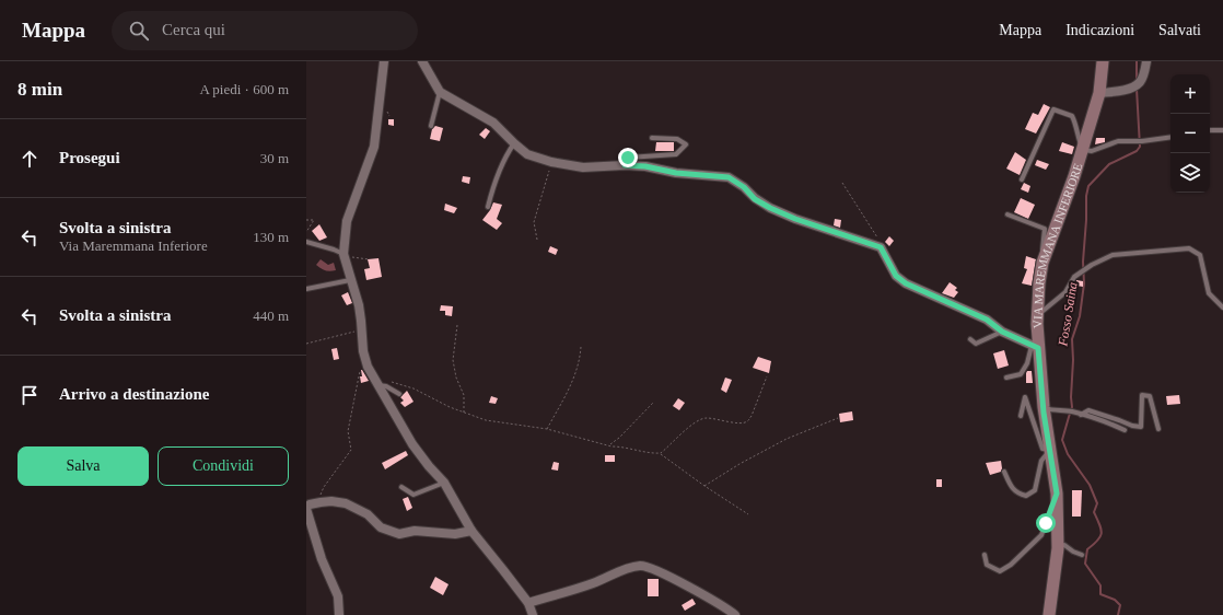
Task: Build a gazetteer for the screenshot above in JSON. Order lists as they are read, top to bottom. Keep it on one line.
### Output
{"streets":{"main road":["VIA MAREMMANA INFERIORE"]},"water":["Fosso Saina"],"page":{"header":"Mappa","search":"Cerca qui","nav":["Mappa","Indicazioni","Salvati"],"heading":["8 min","A piedi · 600 m"],"map_buttons":["+","−"],"list":[["Prosegui","30 m"],["Svolta a sinistra","Via Maremmana Inferiore","130 m"],["Svolta a sinistra","440 m"],"Arrivo a destinazione"],"buttons":["Salva","Condividi"]}}
